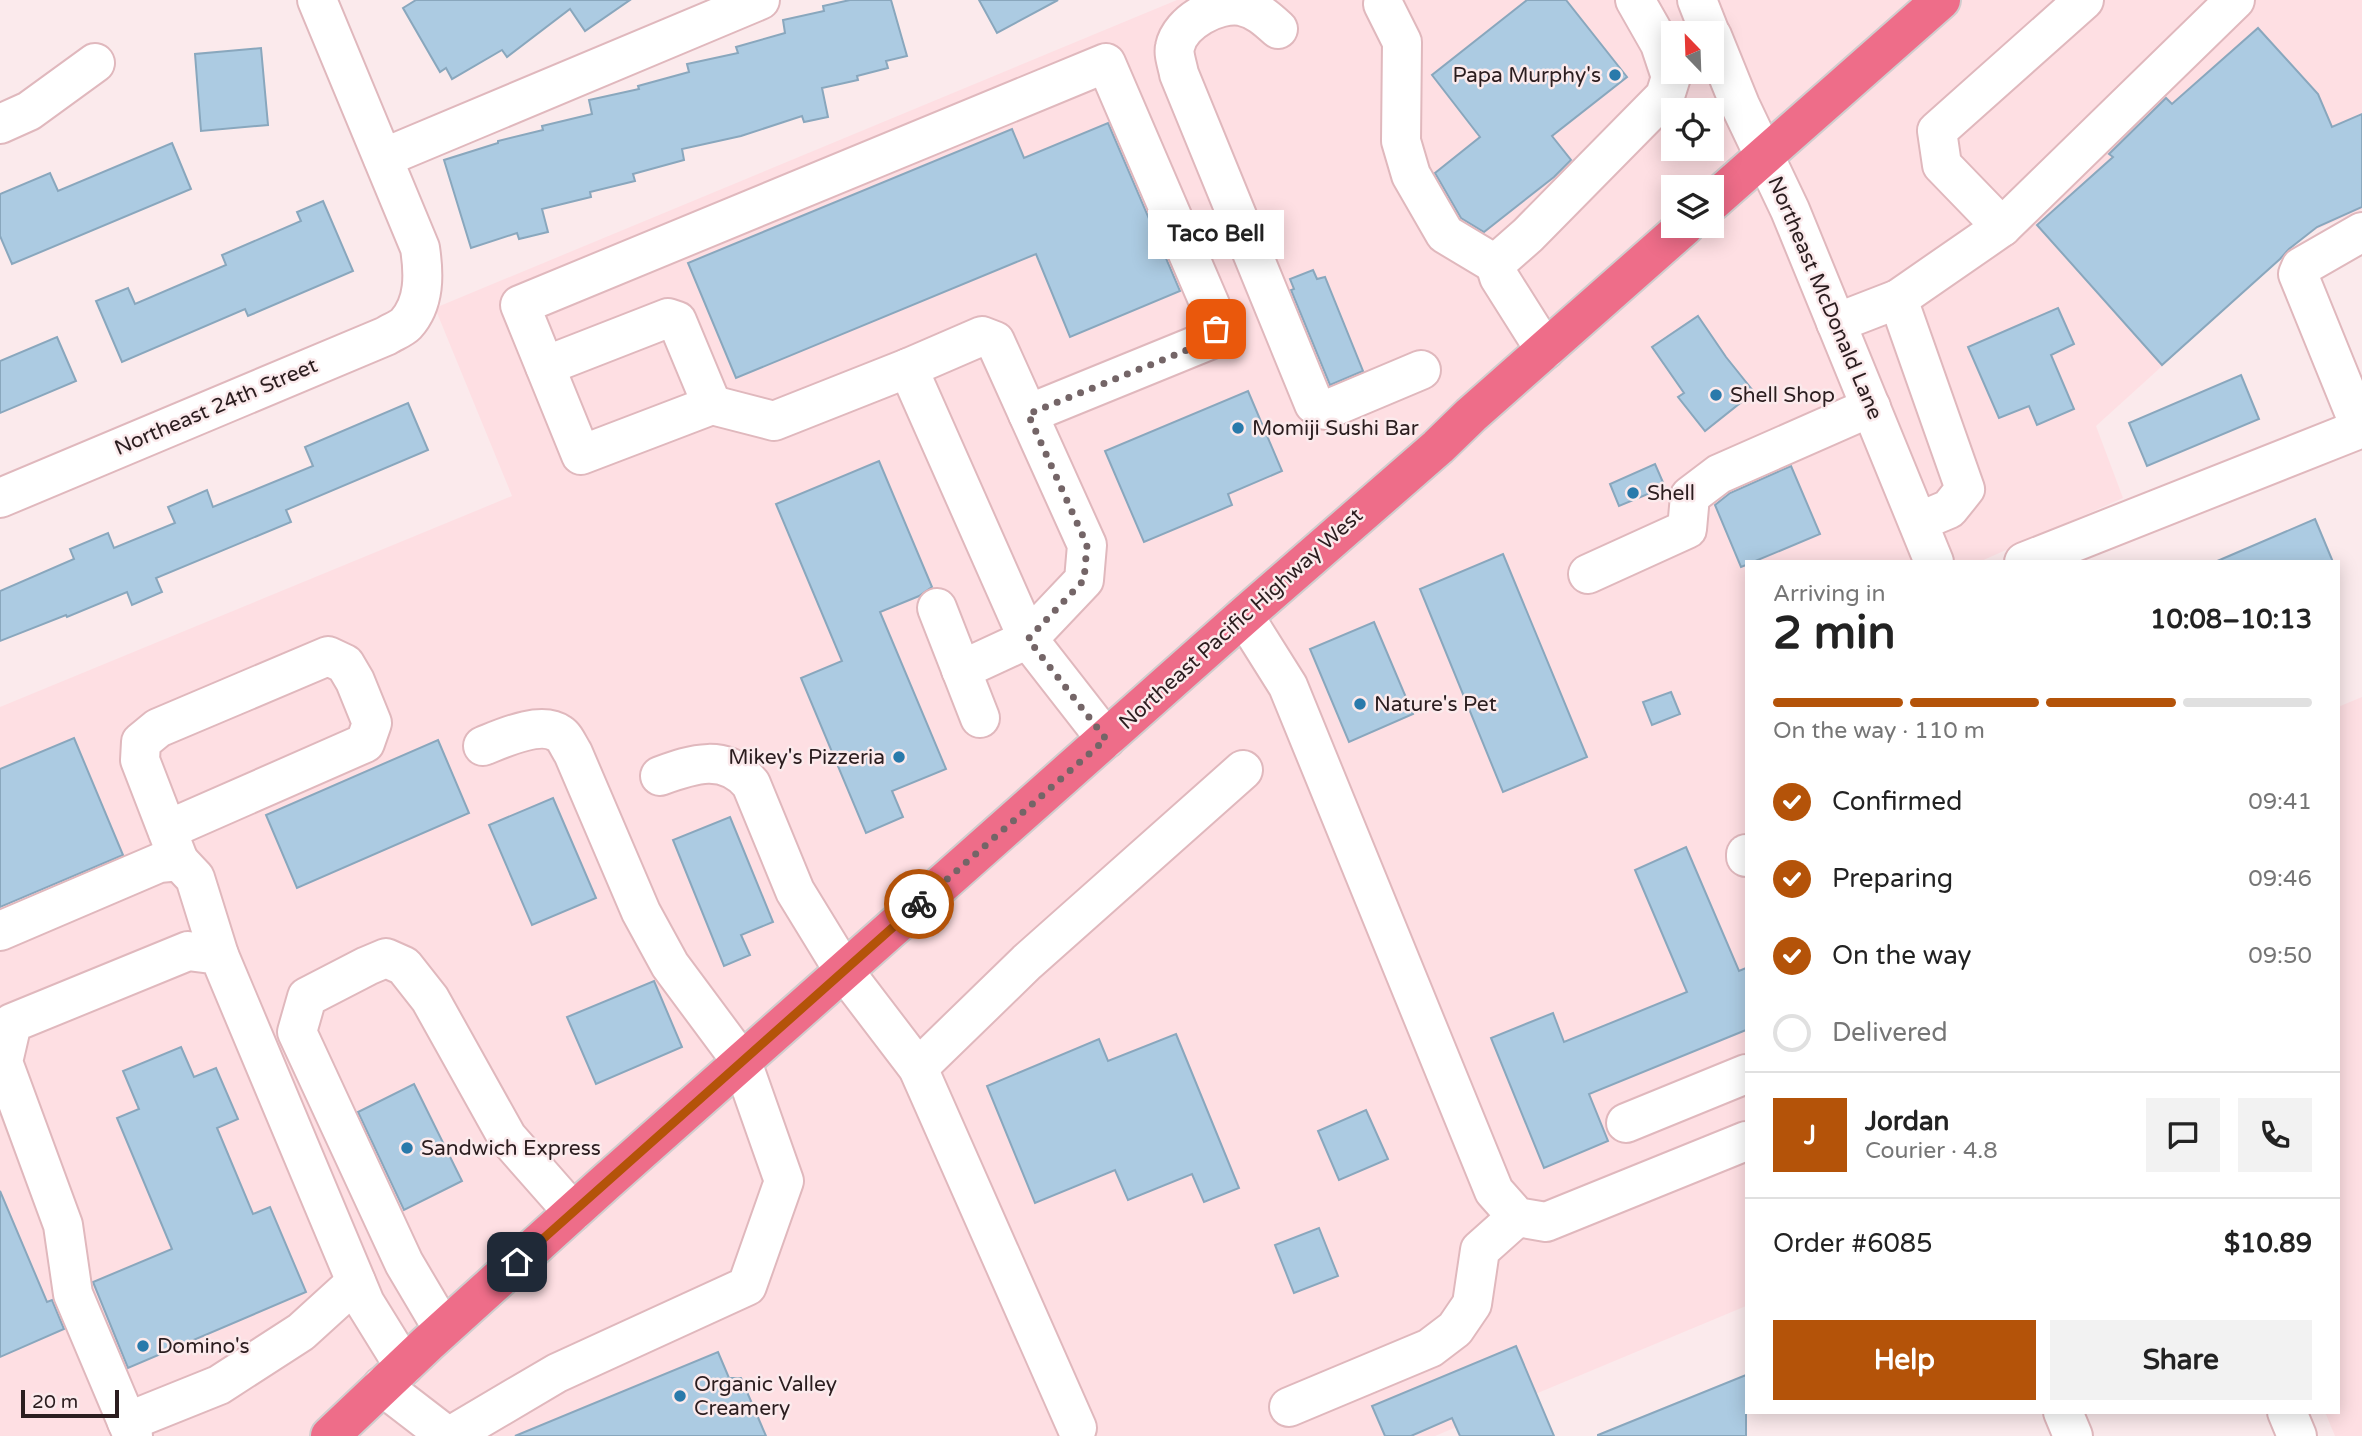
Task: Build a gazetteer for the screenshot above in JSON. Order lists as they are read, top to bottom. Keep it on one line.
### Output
{"streets":{"highway":["Northeast Pacific Highway West"],"street":["Northeast McDonald Lane","Northeast 24th Street"]},"places":["Papa Murphy's","Taco Bell","Shell Shop","Momiji Sushi Bar","Shell","Nature's Pet","Mikey's Pizzeria","Sandwich Express","Domino's","Organic Valley Creamery"],"scale_bar":"20 m","north":"top left","page":{"bubble":"Taco Bell","heading":["2 min","Arriving in","10:08–10:13"],"panel":["Jordan","Courier · 4.8","Order #6085","$10.89"],"bar":"On the way · 110 m","list":[["Confirmed","09:41"],["Preparing","09:46"],["On the way","09:50"],"Delivered"],"round":"J","buttons":["Help","Share"],"scale":"20 m"}}
